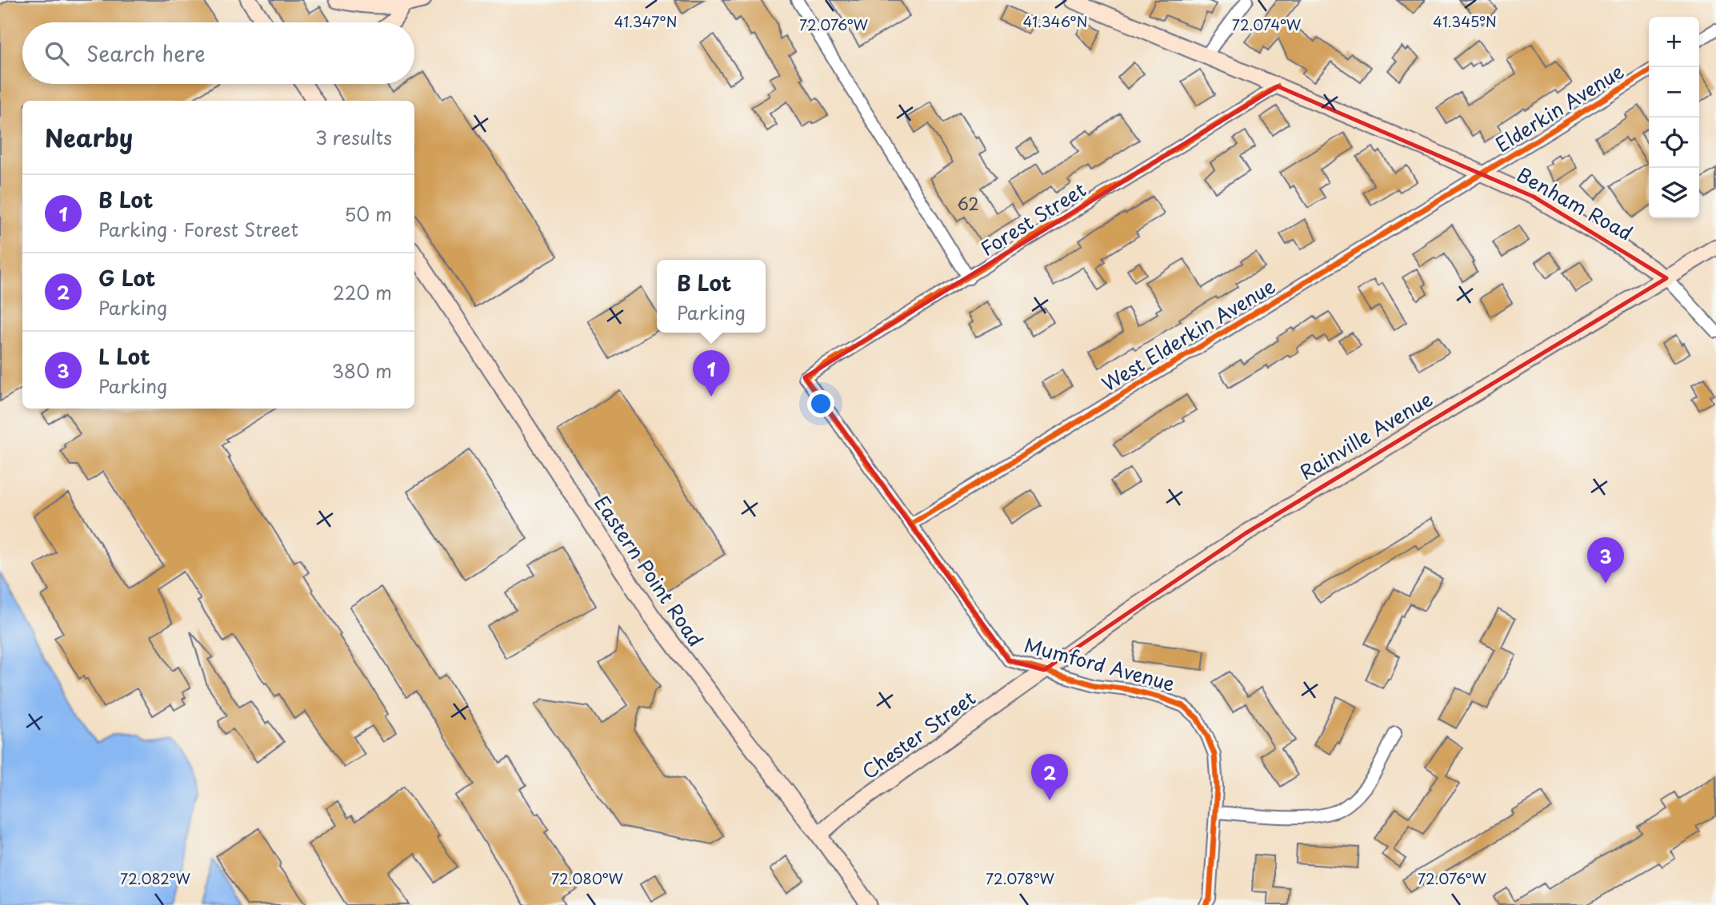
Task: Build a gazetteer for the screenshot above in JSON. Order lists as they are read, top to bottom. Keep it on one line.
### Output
{"streets":{"main road":["Benham Road","Rainville Avenue","Eastern Point Road","Chester Street"],"street":["Elderkin Avenue","Forest Street","West Elderkin Avenue","Mumford Avenue"]},"crossings":[["Elderkin Avenue","Benham Road"],["Elderkin Avenue","West Elderkin Avenue"],["Benham Road","Forest Street"],["Benham Road","West Elderkin Avenue"],["Benham Road","Rainville Avenue"],["Forest Street","Mumford Avenue"],["West Elderkin Avenue","Mumford Avenue"],["Rainville Avenue","Mumford Avenue"],["Rainville Avenue","Chester Street"],["Eastern Point Road","Chester Street"],["Mumford Avenue","Chester Street"]],"house_numbers":["62"],"page":{"map_buttons":["+","−"],"search":"Search here","heading":["Nearby","3 results"],"list":[{"mark":"1","name":"B Lot","note":"Parking · Forest Street","value":"50 m"},{"mark":"2","name":"G Lot","note":"Parking","value":"220 m"},{"mark":"3","name":"L Lot","note":"Parking","value":"380 m"}],"popup":["B Lot","Parking"],"pins":["1","3","2"]},"coordinates":["41.347°N","41.346°N","41.345°N","72.076°W","72.074°W","72.082°W","72.080°W","72.078°W"]}
